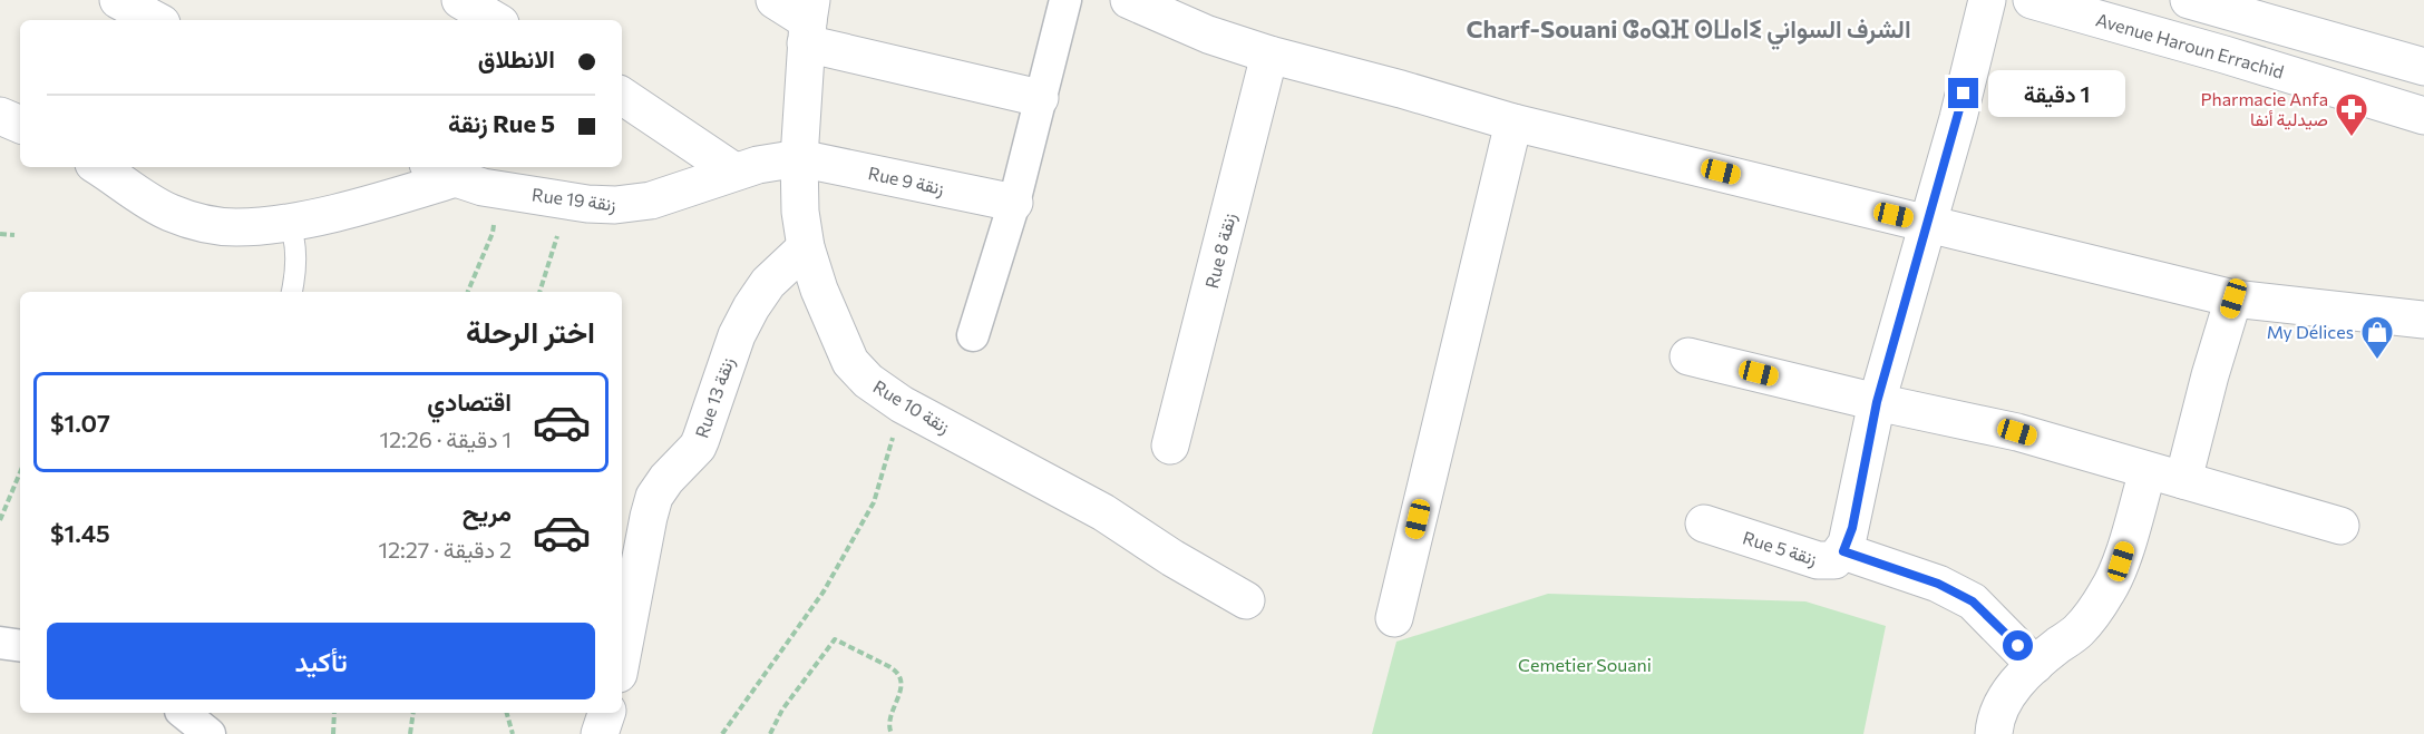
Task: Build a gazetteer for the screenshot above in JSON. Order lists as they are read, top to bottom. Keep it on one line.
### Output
{"streets":{"street":["Avenue Haroun Errachid","Rue 9 زنقة","Rue 19 زنقة","Rue 8 زنقة","Rue 13 زنقة","Rue 10 زنقة","Rue 5 زنقة"]},"crossings":[["Rue 9 زنقة","Rue 19 زنقة"],["Rue 9 زنقة","Rue 10 زنقة"],["Rue 19 زنقة","Rue 10 زنقة"],["Rue 13 زنقة","Rue 10 زنقة"]],"districts":["Charf-Souani ⵛⴰⵕⴼ ⵙⵡⴰⵏⵉ الشرف السواني"],"parks":["Cemetier Souani"],"places":{"pharmacy":["Pharmacie Anfa صيدلية أنفا"],"shop":["My Délices"]},"page":{"banner":["الانطلاق","Rue 5 زنقة"],"bubble":"1 دقيقة","heading":"اختر الرحلة","list":[{"name":"اقتصادي","note":"1 دقيقة · 12:26","value":"$1.07"},{"name":"مريح","note":"2 دقيقة · 12:27","value":"$1.45"}],"buttons":"تأكيد"}}
